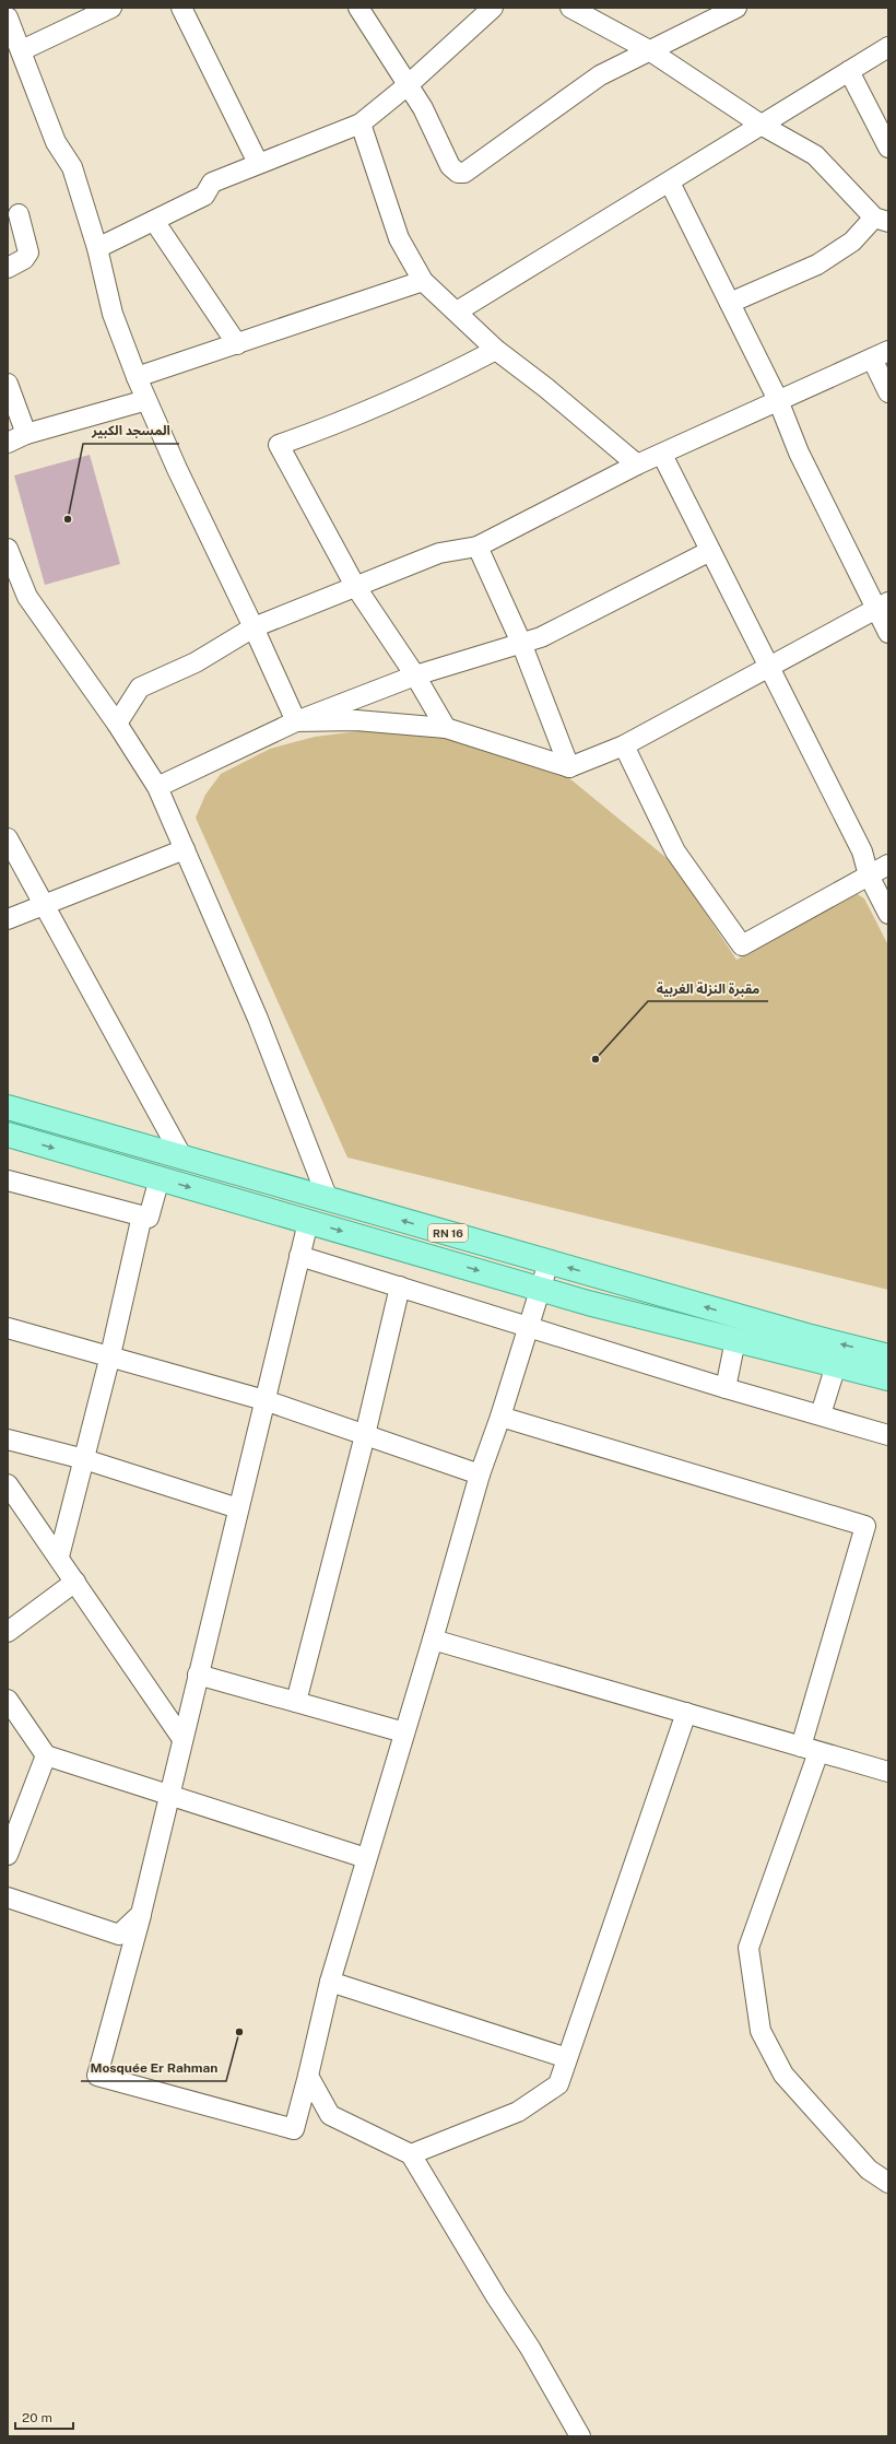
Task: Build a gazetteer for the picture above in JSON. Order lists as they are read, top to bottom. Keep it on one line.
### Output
{"streets":{"main road":["RN 16"]},"places":["المسجد الكبير","مقبرة النزلة الغربية","Mosquée Er Rahman"],"scale_bar":"20 m"}
